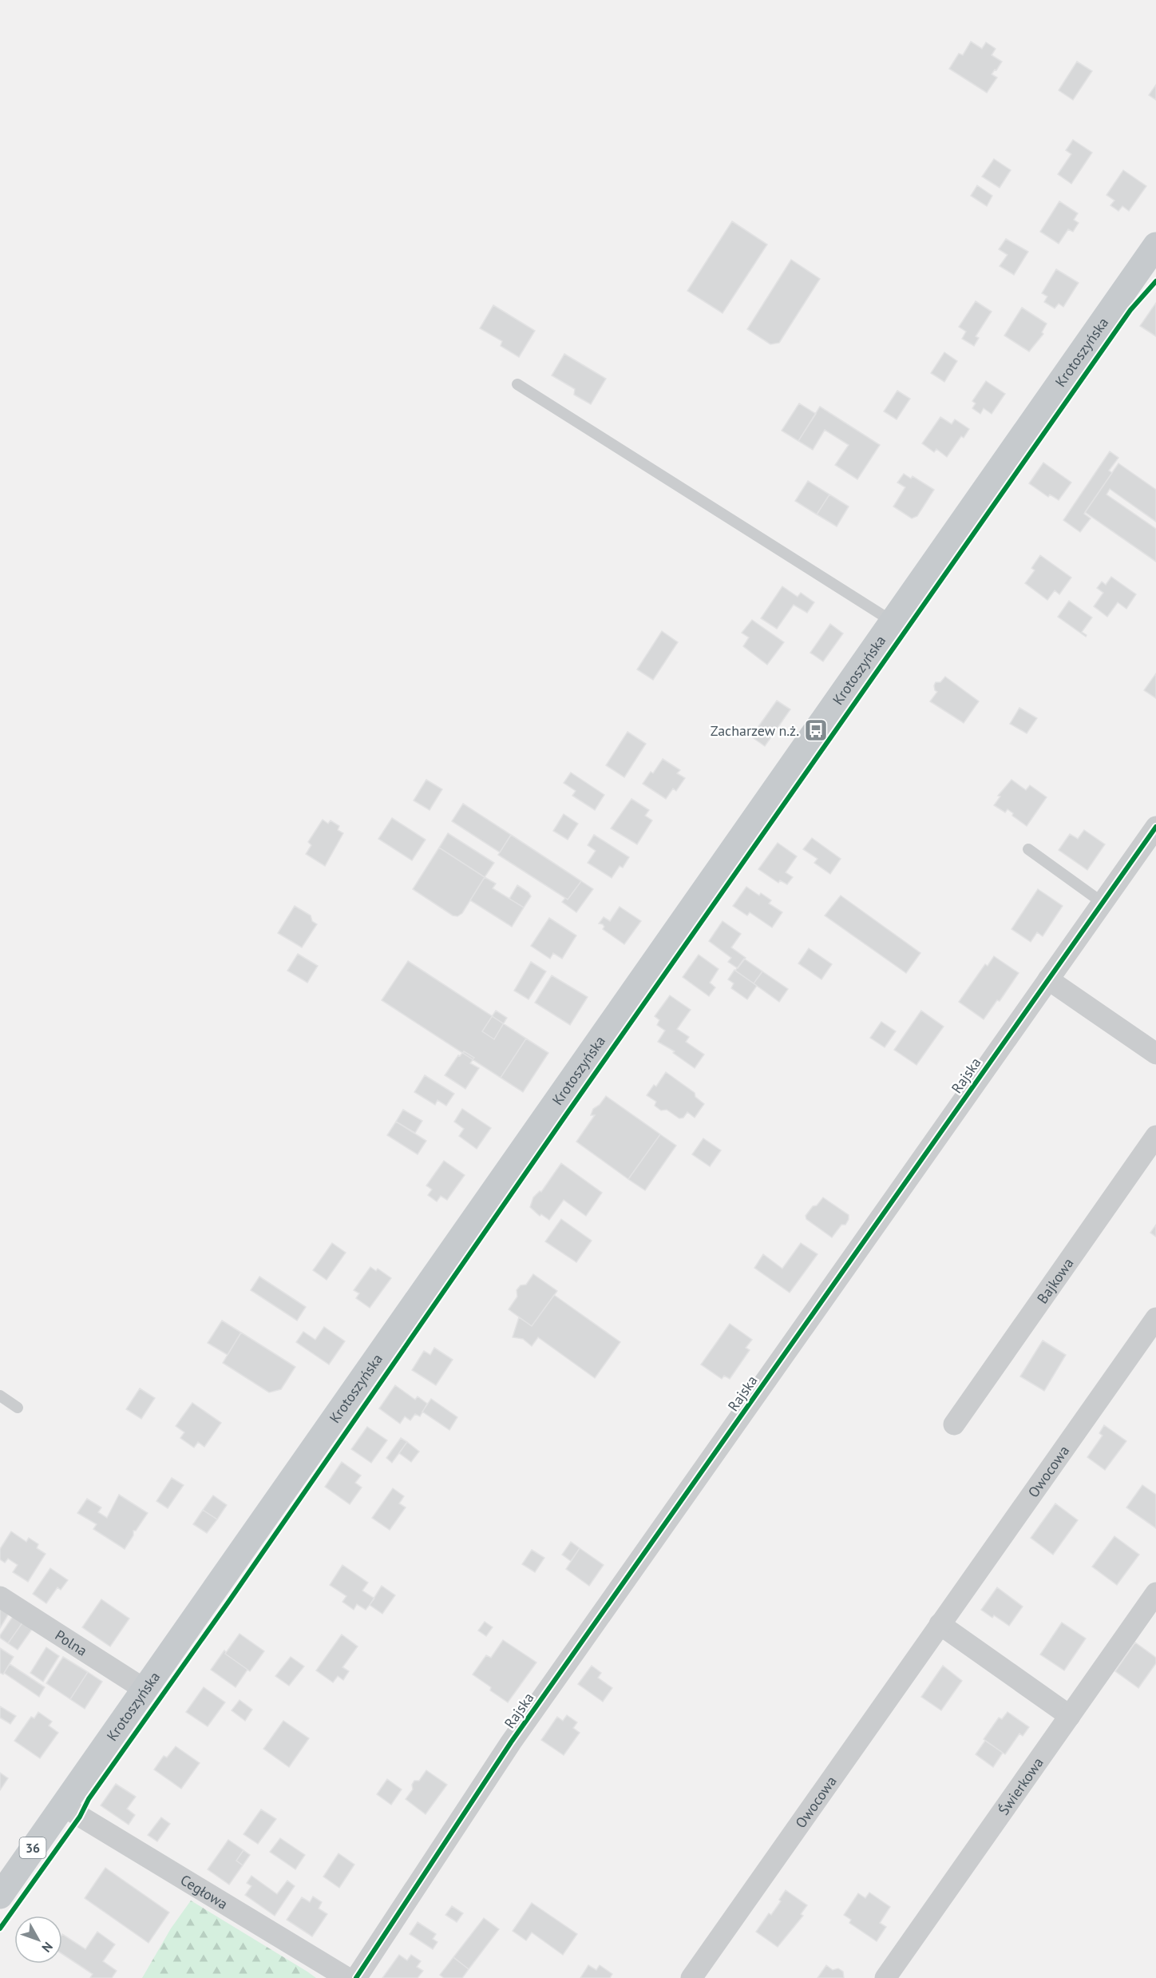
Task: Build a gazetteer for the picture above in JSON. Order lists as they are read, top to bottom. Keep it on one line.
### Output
{"streets":{"main road":["Krotoszyńska","36"],"street":["Rajska","Bajkowa","Owocowa","Polna","Świerkowa","Cegłowa"]},"crossings":[["Krotoszyńska","Polna"],["Krotoszyńska","Cegłowa"]],"places":{"bus stop":["Zacharzew n.ż."]},"north":"bottom right"}
